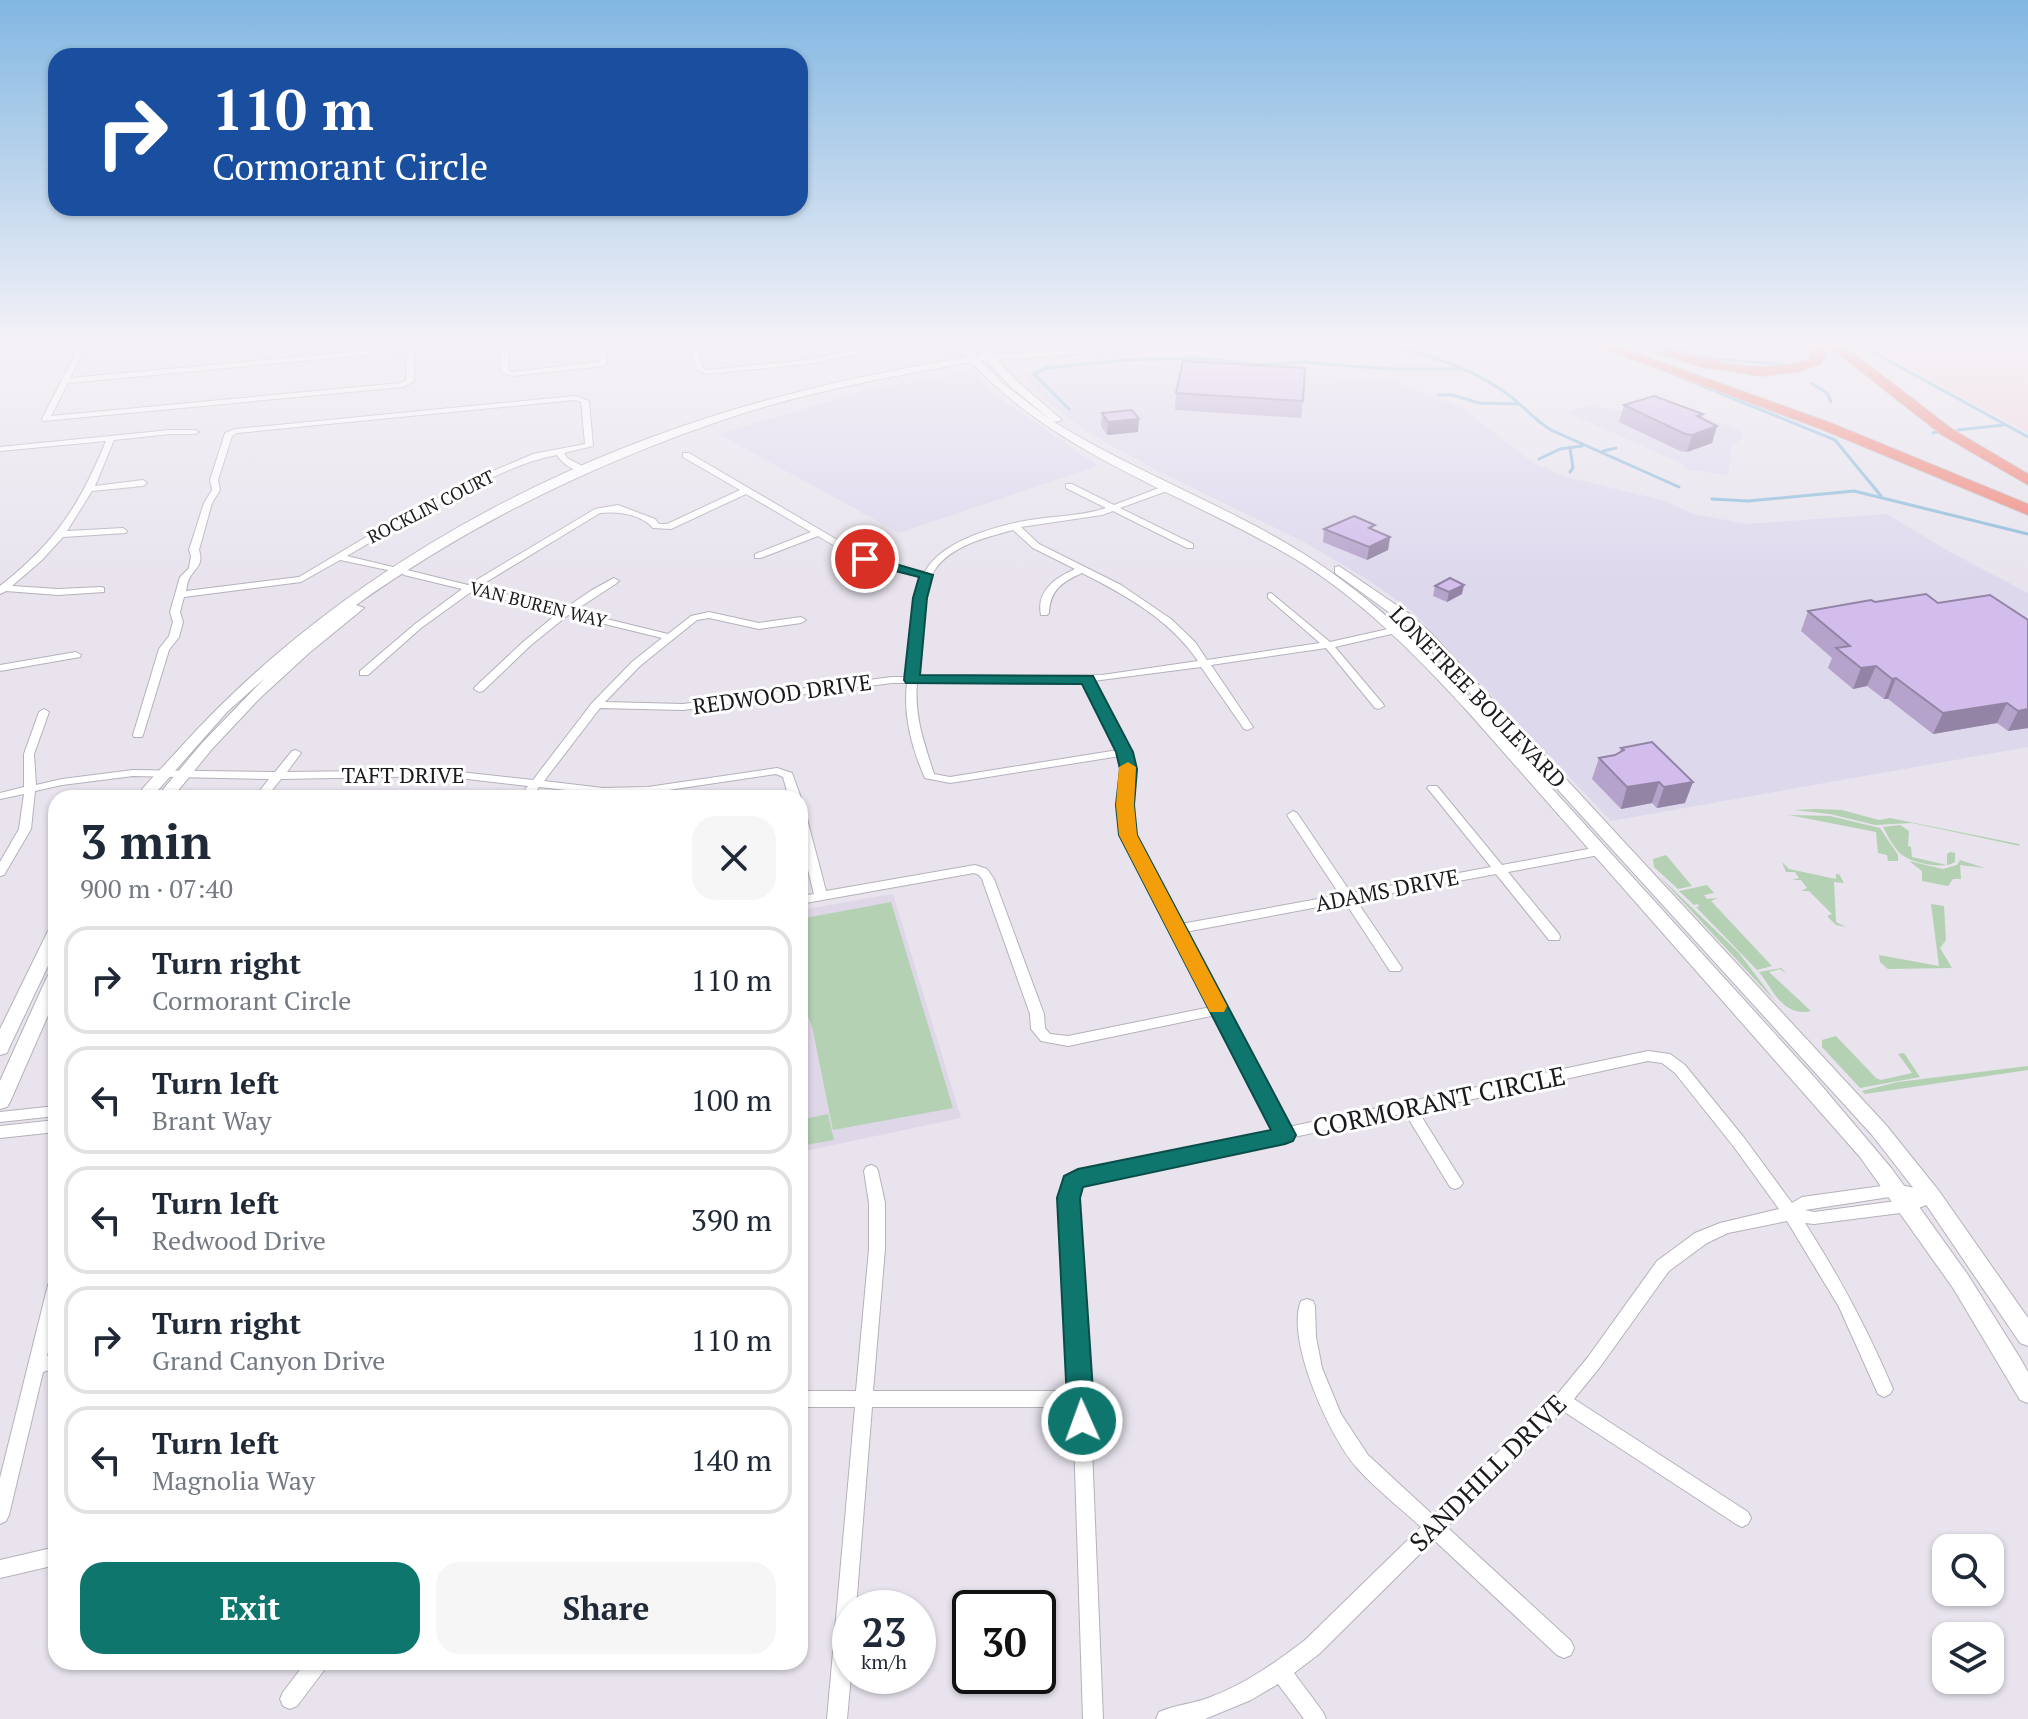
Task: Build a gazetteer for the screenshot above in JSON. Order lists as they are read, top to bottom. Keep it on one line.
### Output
{"streets":{"main road":["LONETREE BOULEVARD"],"street":["ROCKLIN COURT","VAN BUREN WAY","REDWOOD DRIVE","TAFT DRIVE","ADAMS DRIVE","CORMORANT CIRCLE","SANDHILL DRIVE"]},"crossings":[["ROCKLIN COURT","VAN BUREN WAY"],["REDWOOD DRIVE","LONETREE BOULEVARD"],["LONETREE BOULEVARD","ADAMS DRIVE"],["LONETREE BOULEVARD","SANDHILL DRIVE"],["CORMORANT CIRCLE","SANDHILL DRIVE"]],"page":{"turn":["110 m","Cormorant Circle"],"heading":["3 min","900 m · 07:40"],"list":[{"name":"Turn right","note":"Cormorant Circle","value":"110 m"},{"name":"Turn left","note":"Brant Way","value":"100 m"},{"name":"Turn left","note":"Redwood Drive","value":"390 m"},{"name":"Turn right","note":"Grand Canyon Drive","value":"110 m"},{"name":"Turn left","note":"Magnolia Way","value":"140 m"}],"buttons":["Exit","Share"],"speed":"23 km/h","limit":"30"}}
